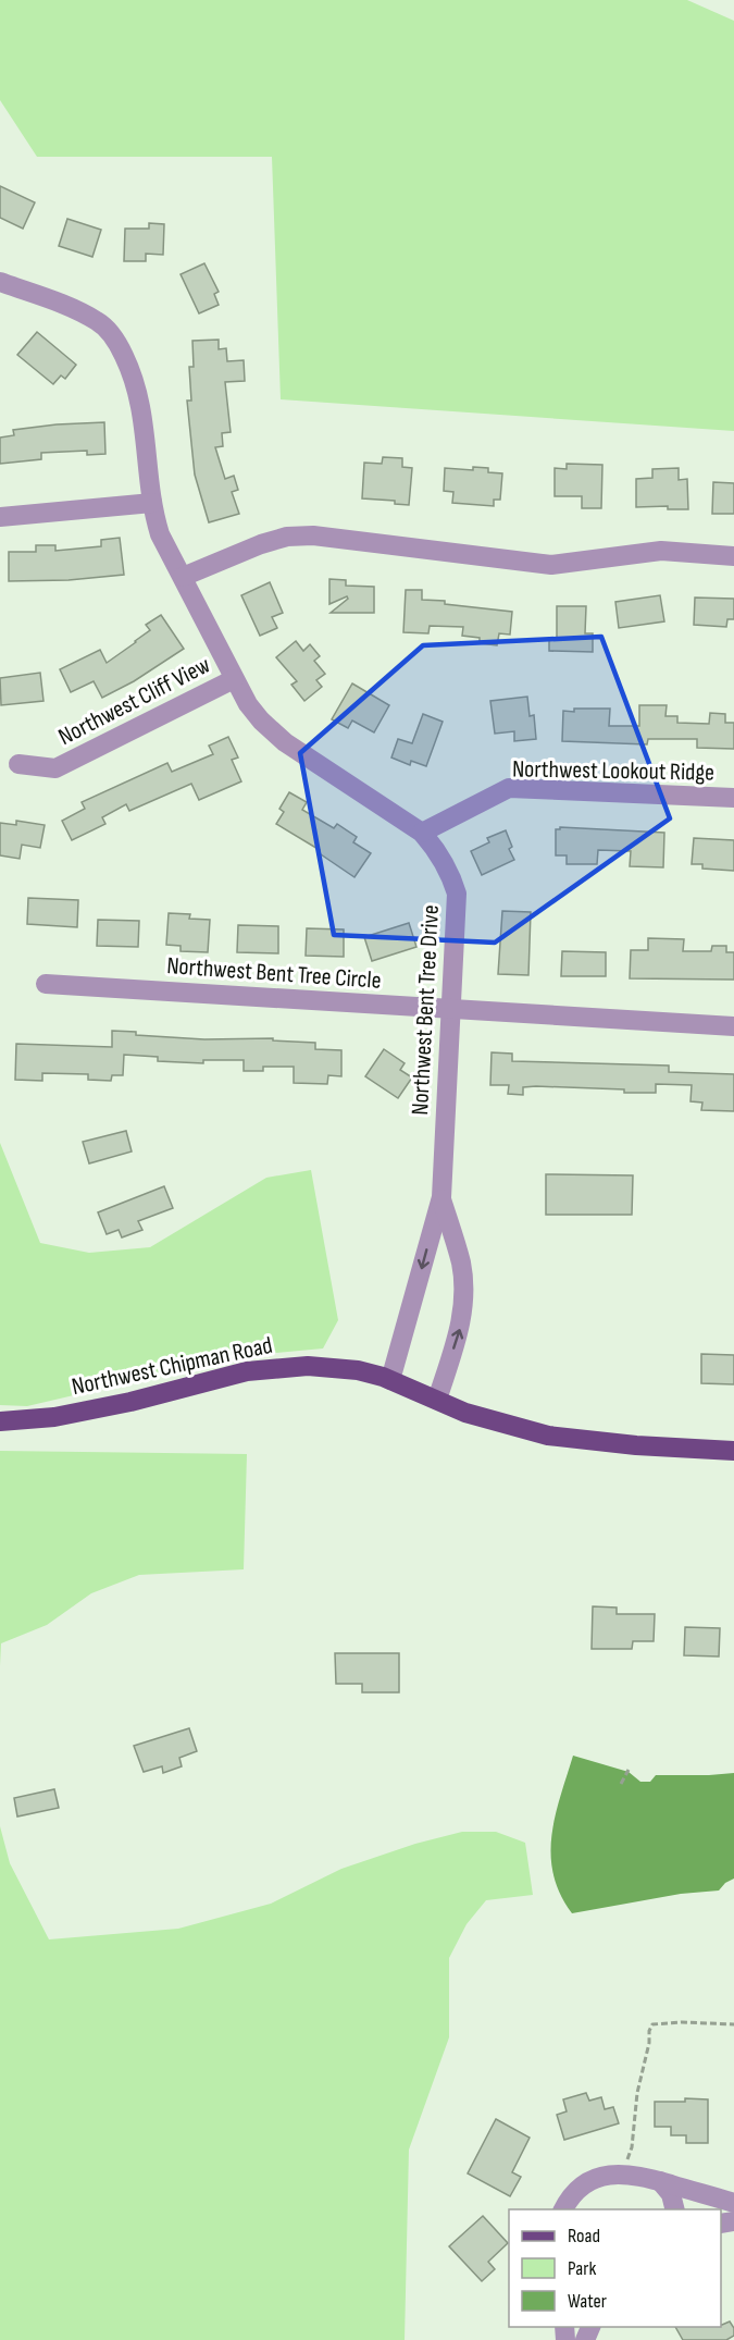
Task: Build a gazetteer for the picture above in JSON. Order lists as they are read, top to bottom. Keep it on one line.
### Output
{"streets":{"main road":["Northwest Chipman Road"],"street":["Northwest Cliff View","Northwest Lookout Ridge","Northwest Bent Tree Circle","Northwest Bent Tree Drive"]},"crossings":[["Northwest Cliff View","Northwest Bent Tree Drive"],["Northwest Lookout Ridge","Northwest Bent Tree Drive"],["Northwest Bent Tree Circle","Northwest Bent Tree Drive"],["Northwest Bent Tree Drive","Northwest Chipman Road"]],"legend":["Road","Park","Water"]}
